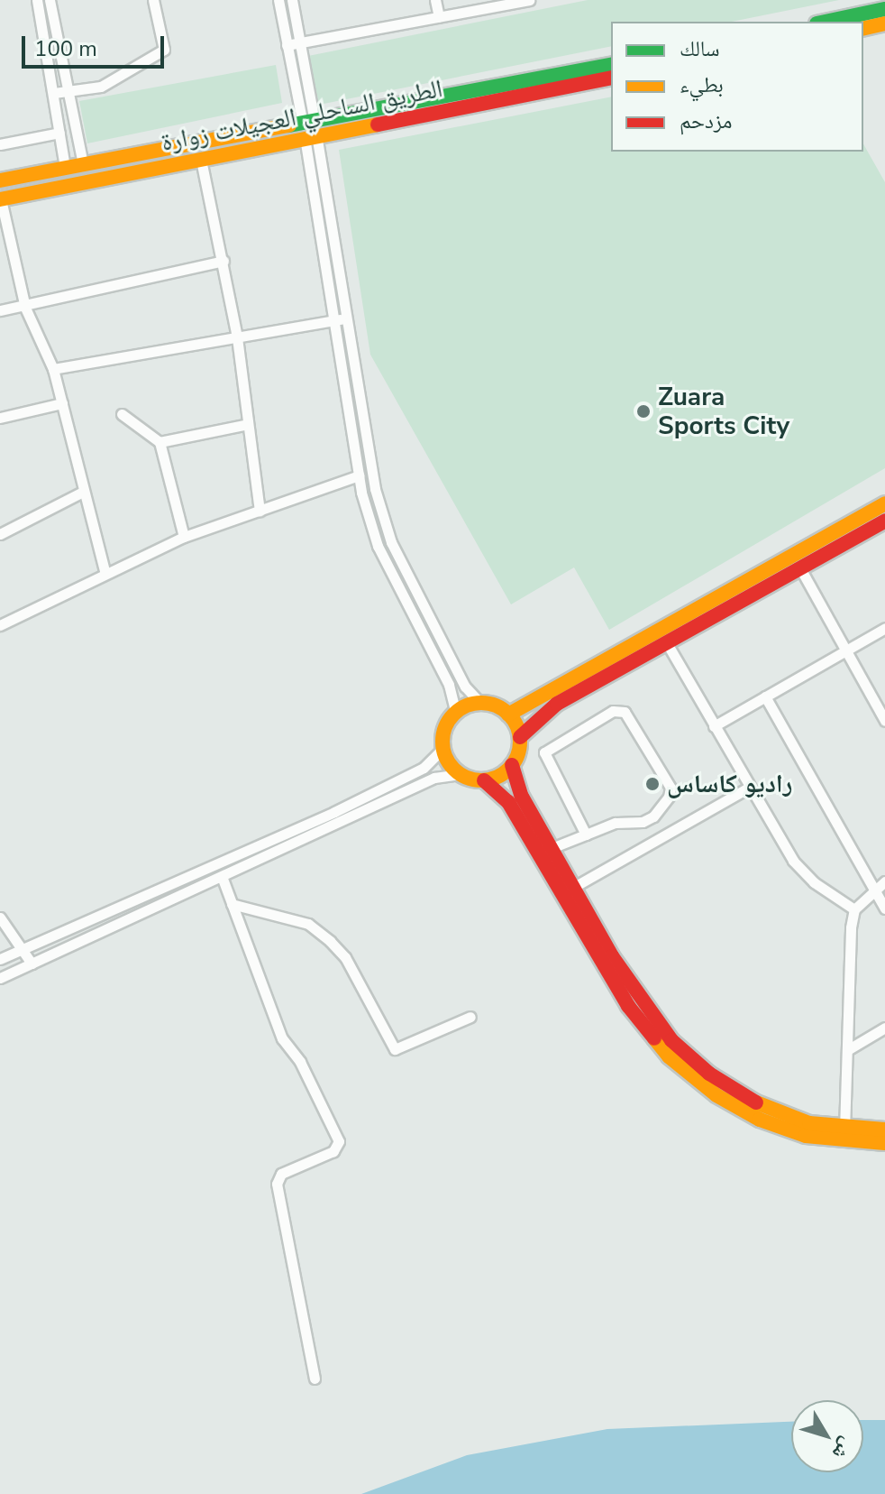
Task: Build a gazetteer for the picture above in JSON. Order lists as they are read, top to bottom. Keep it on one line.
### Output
{"streets":{"main road":["الطريق الساحلي العجيلات زوارة"]},"places":["Zuara Sports City","راديو كاساس"],"legend":["سالك","بطيء","مزدحم"],"scale_bar":"100 m","north":"bottom right"}
